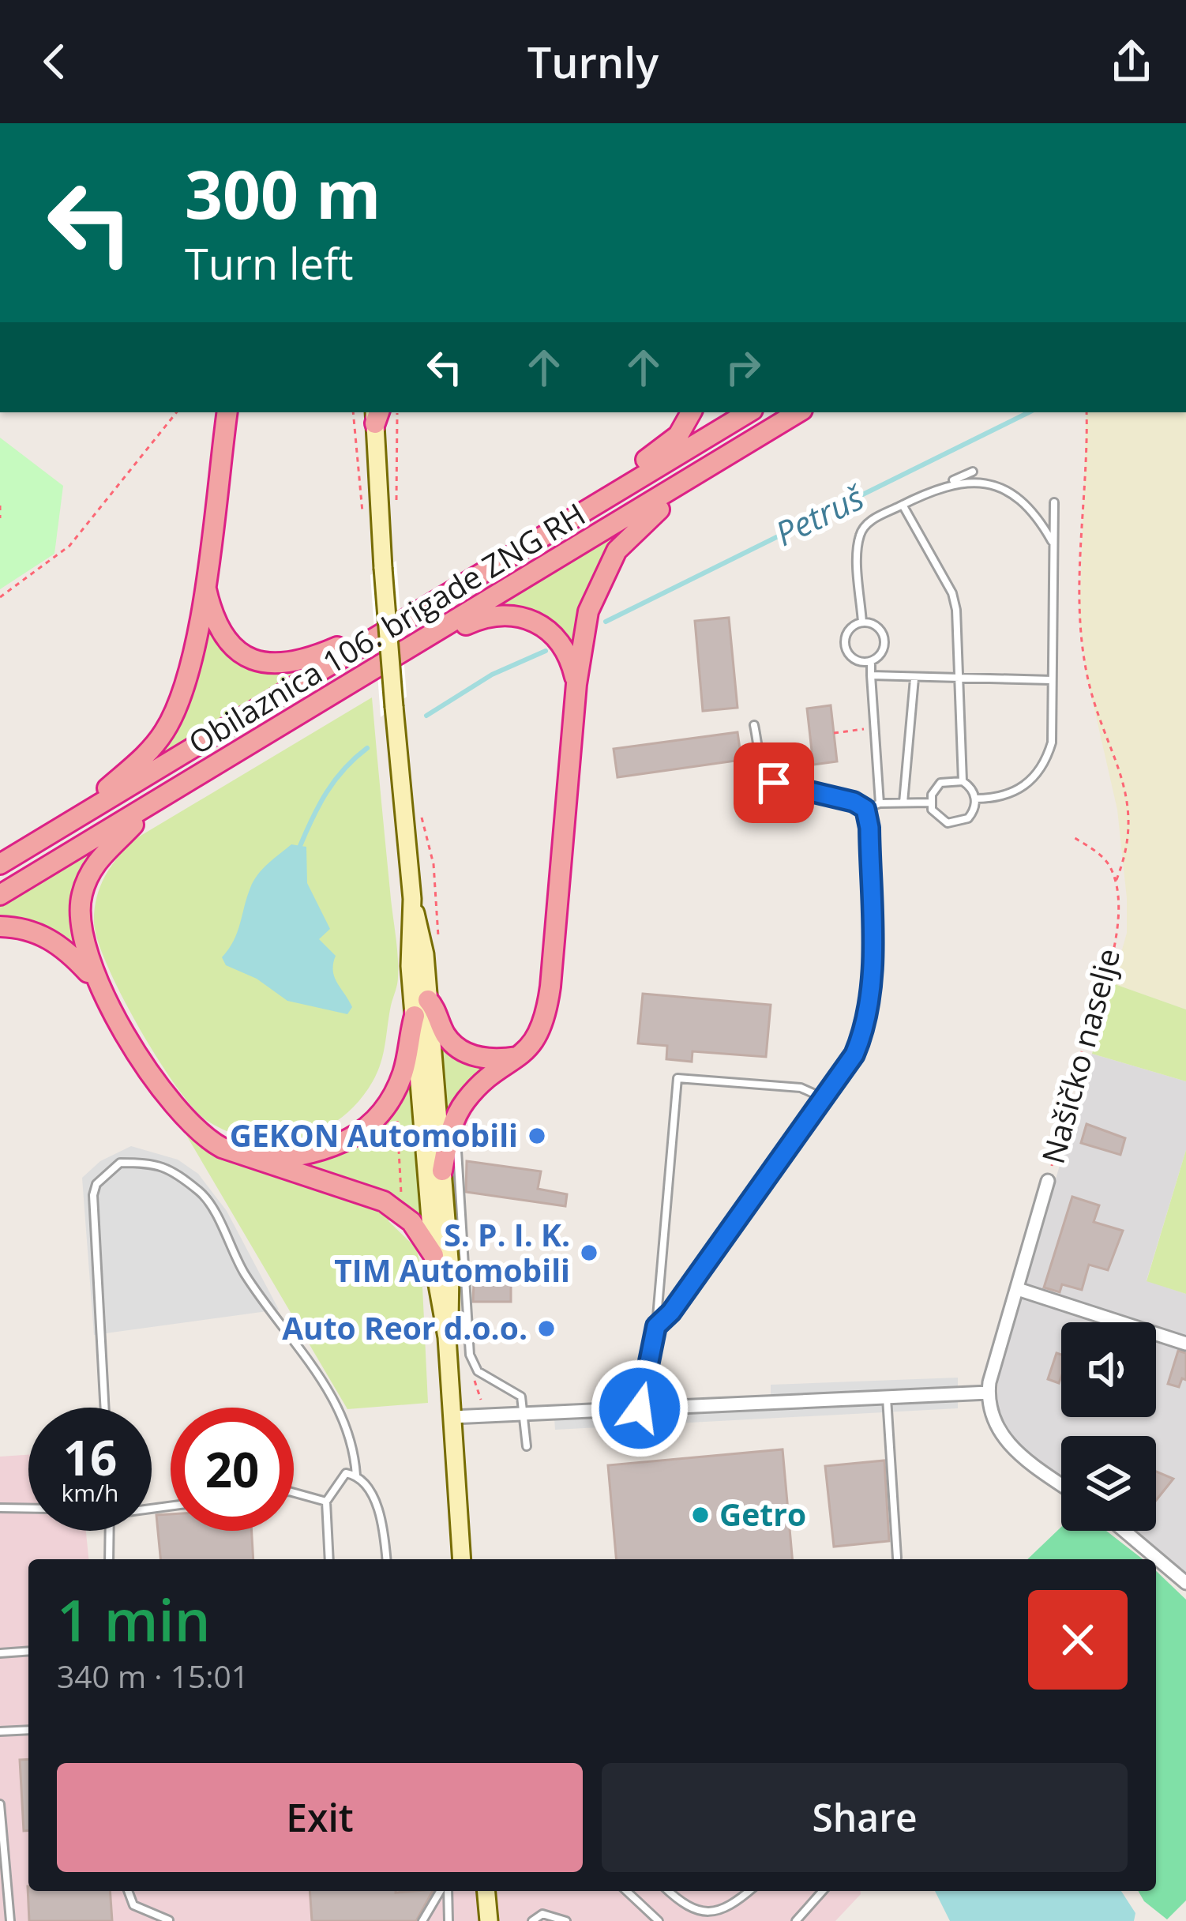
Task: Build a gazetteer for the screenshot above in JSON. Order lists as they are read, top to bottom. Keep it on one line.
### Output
{"streets":{"highway":["Obilaznica 106. brigade ZNG RH"],"street":["Našičko naselje"]},"water":["Petruš"],"places":["GEKON Automobili","S. P. I. K. TIM Automobili","Auto Reor d.o.o.","Getro"],"page":{"header":"Turnly","turn":["300 m","Turn left"],"speed":"16 km/h","limit":"20","heading":["1 min","340 m · 15:01"],"buttons":["Exit","Share"]}}
